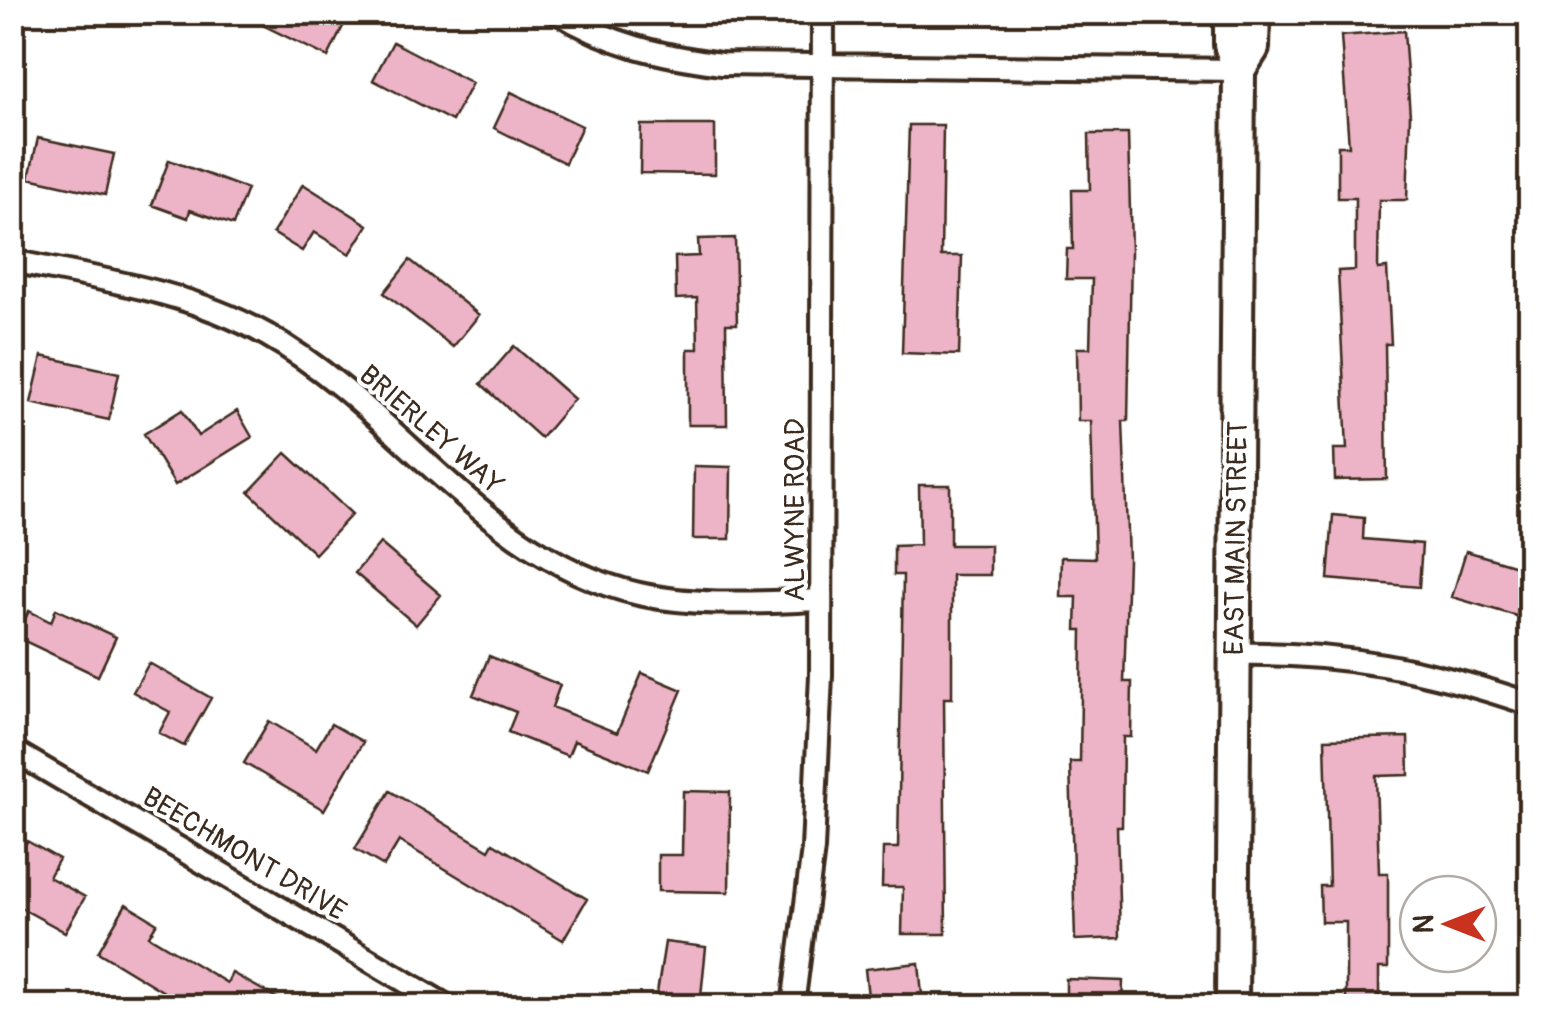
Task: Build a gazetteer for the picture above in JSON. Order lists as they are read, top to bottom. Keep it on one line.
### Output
{"streets":{"main road":["EAST MAIN STREET"],"street":["BRIERLEY WAY","ALWYNE ROAD","BEECHMONT DRIVE"]},"crossings":[["BRIERLEY WAY","ALWYNE ROAD"]],"north":"left"}
